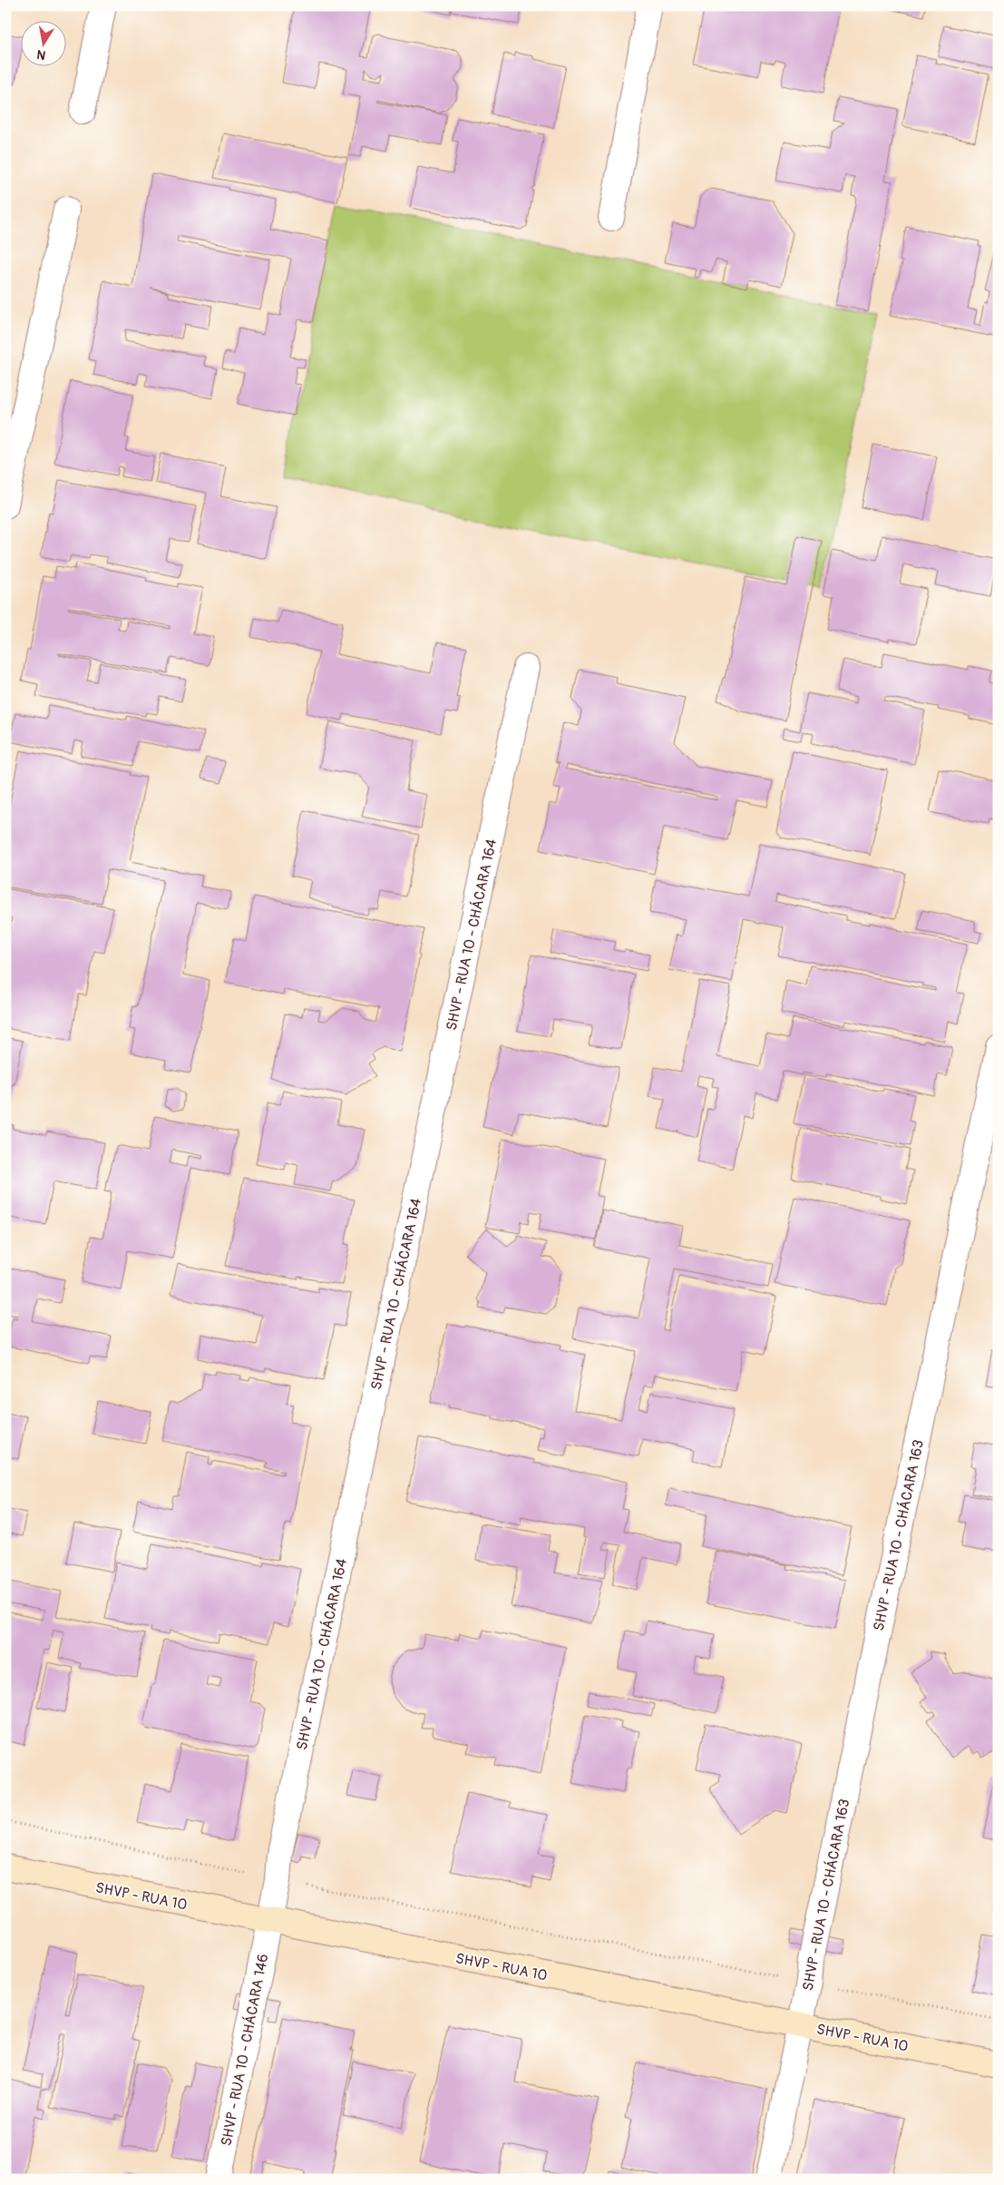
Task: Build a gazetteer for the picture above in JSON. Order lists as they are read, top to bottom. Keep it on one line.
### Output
{"streets":{"street":["SHVP - RUA 10 - CHÁCARA 164","SHVP - RUA 10 - CHÁCARA 163","SHVP - RUA 10","SHVP - RUA 10 - CHÁCARA 146"]},"crossings":[["SHVP - RUA 10 - CHÁCARA 164","SHVP - RUA 10"],["SHVP - RUA 10 - CHÁCARA 164","SHVP - RUA 10 - CHÁCARA 146"],["SHVP - RUA 10 - CHÁCARA 163","SHVP - RUA 10"],["SHVP - RUA 10","SHVP - RUA 10 - CHÁCARA 146"]],"north":"bottom"}
